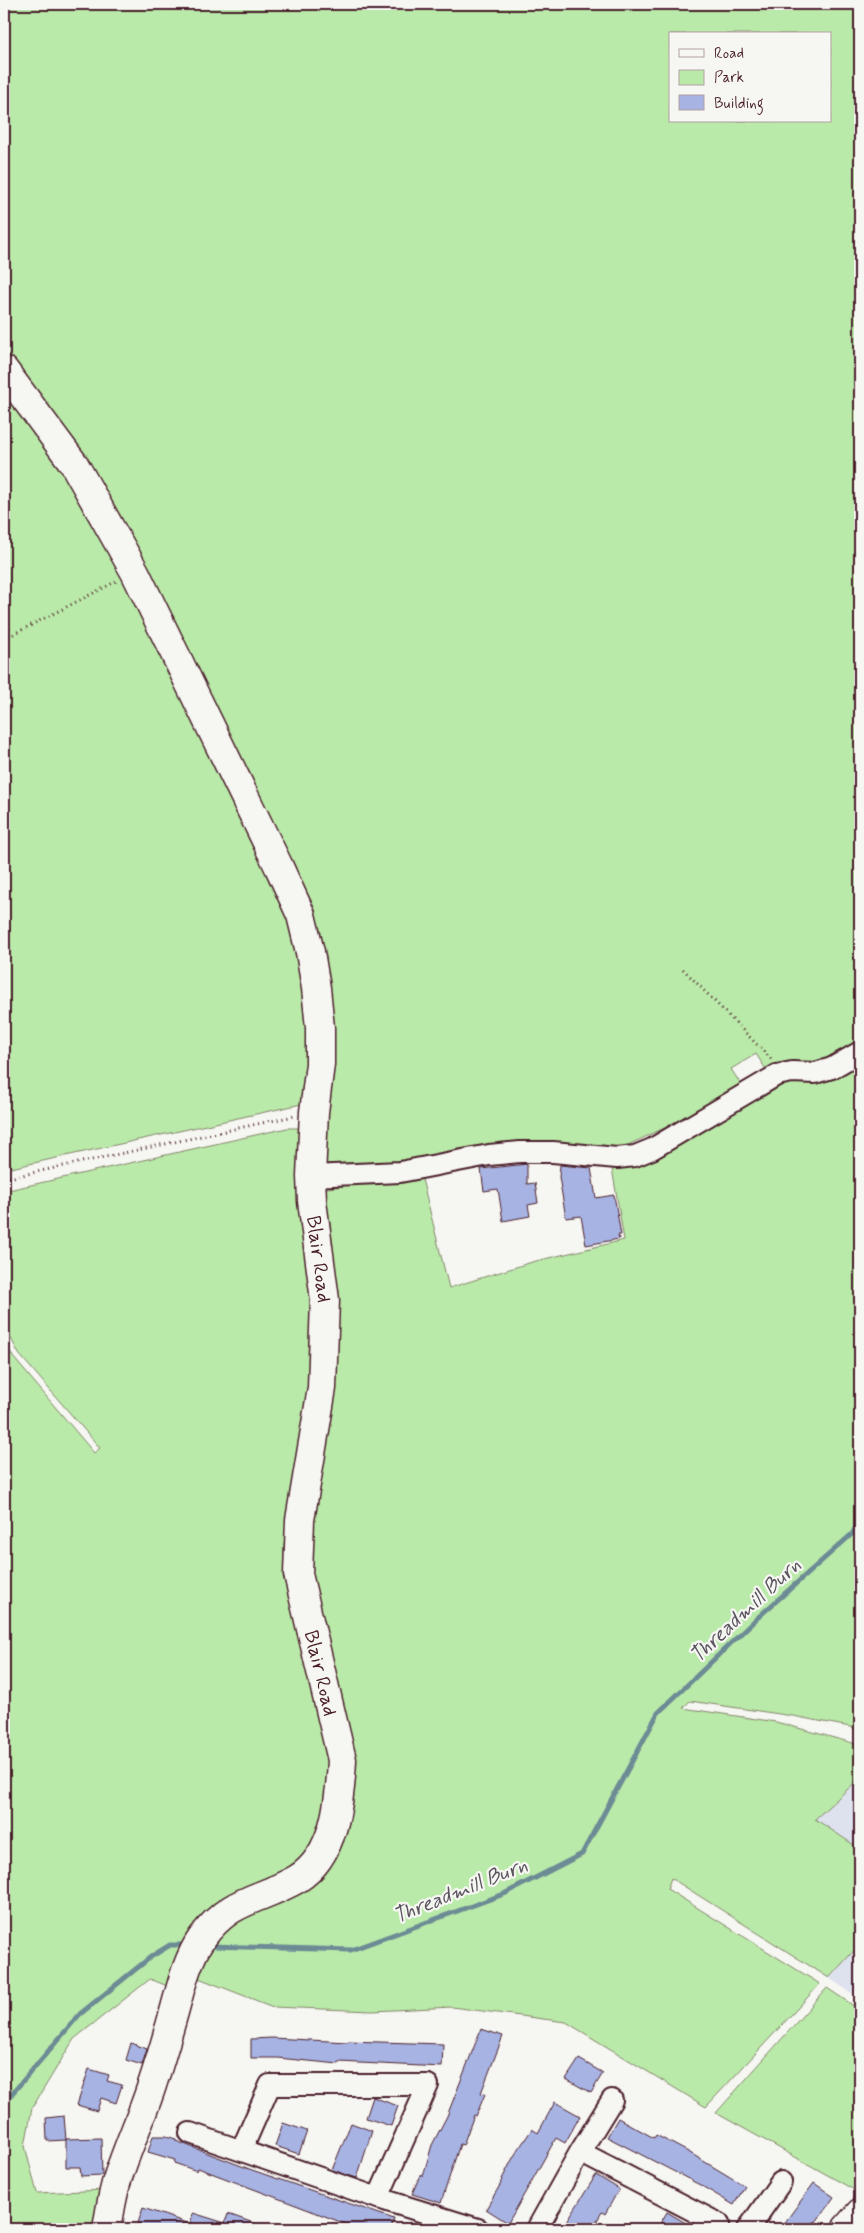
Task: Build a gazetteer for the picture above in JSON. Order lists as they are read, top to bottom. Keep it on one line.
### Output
{"streets":{"street":["Blair Road"]},"water":["Threadmill Burn"],"legend":["Road","Park","Building"]}
